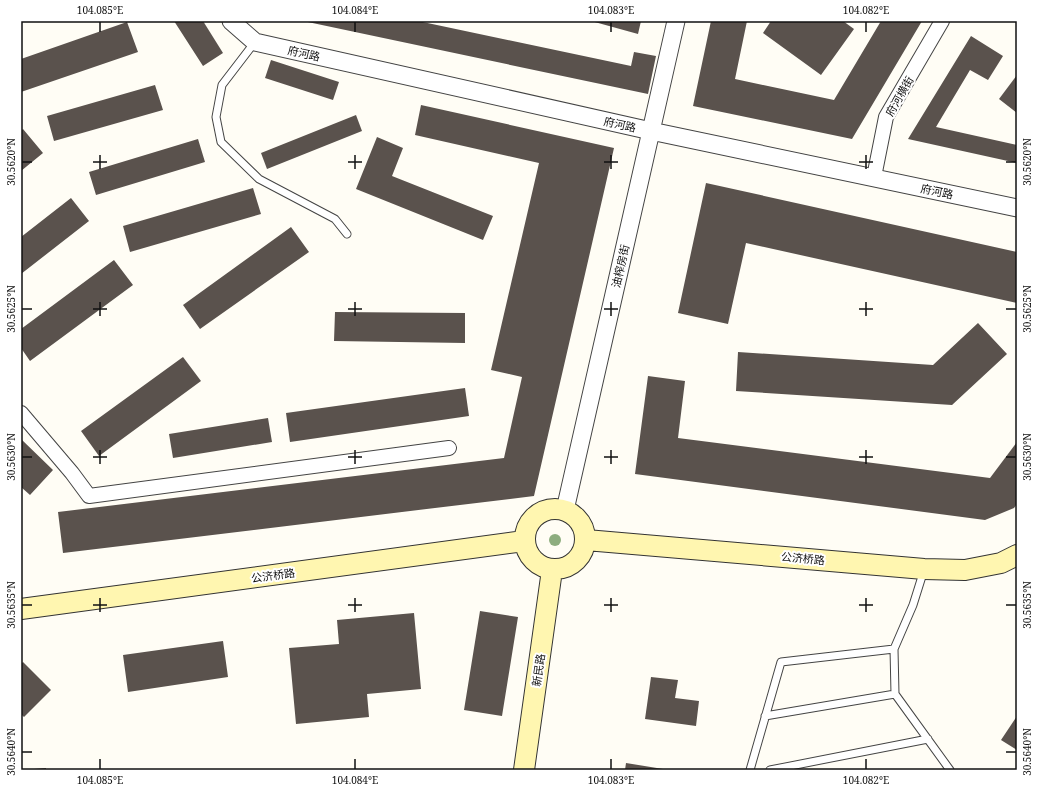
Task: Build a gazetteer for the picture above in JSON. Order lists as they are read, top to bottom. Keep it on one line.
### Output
{"streets":{"main road":["公济桥路","新民路"],"street":["府河路","府河横街","油榨房街"]},"crossings":[["府河路","府河横街"],["府河路","油榨房街"],["油榨房街","公济桥路"],["油榨房街","新民路"],["公济桥路","新民路"]],"coordinates":["104.085°E","104.084°E","104.083°E","104.082°E","30.5620°N","30.5625°N","30.5630°N","30.5635°N","30.5640°N"]}
